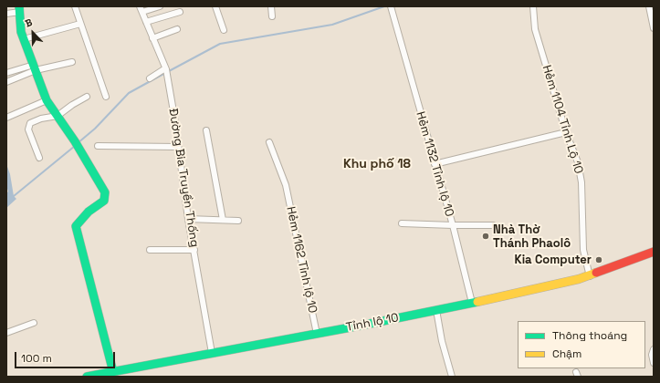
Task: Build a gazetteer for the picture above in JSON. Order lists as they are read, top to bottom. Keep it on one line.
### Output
{"streets":{"main road":["Tỉnh lộ 10"],"street":["Hẻm 1104 Tỉnh Lộ 10","Hẻm 1132 Tỉnh lộ 10","Đường Bia Truyền Thống","Hẻm 1162 Tỉnh lộ 10"]},"crossings":[["Hẻm 1104 Tỉnh Lộ 10","Tỉnh lộ 10"],["Hẻm 1132 Tỉnh lộ 10","Tỉnh lộ 10"],["Đường Bia Truyền Thống","Tỉnh lộ 10"],["Hẻm 1162 Tỉnh lộ 10","Tỉnh lộ 10"]],"districts":["Khu phố 18"],"places":["Nhà Thờ Thánh Phaolô","Kia Computer"],"legend":["Thông thoáng","Chậm"],"scale_bar":"100 m","north":"top left"}
